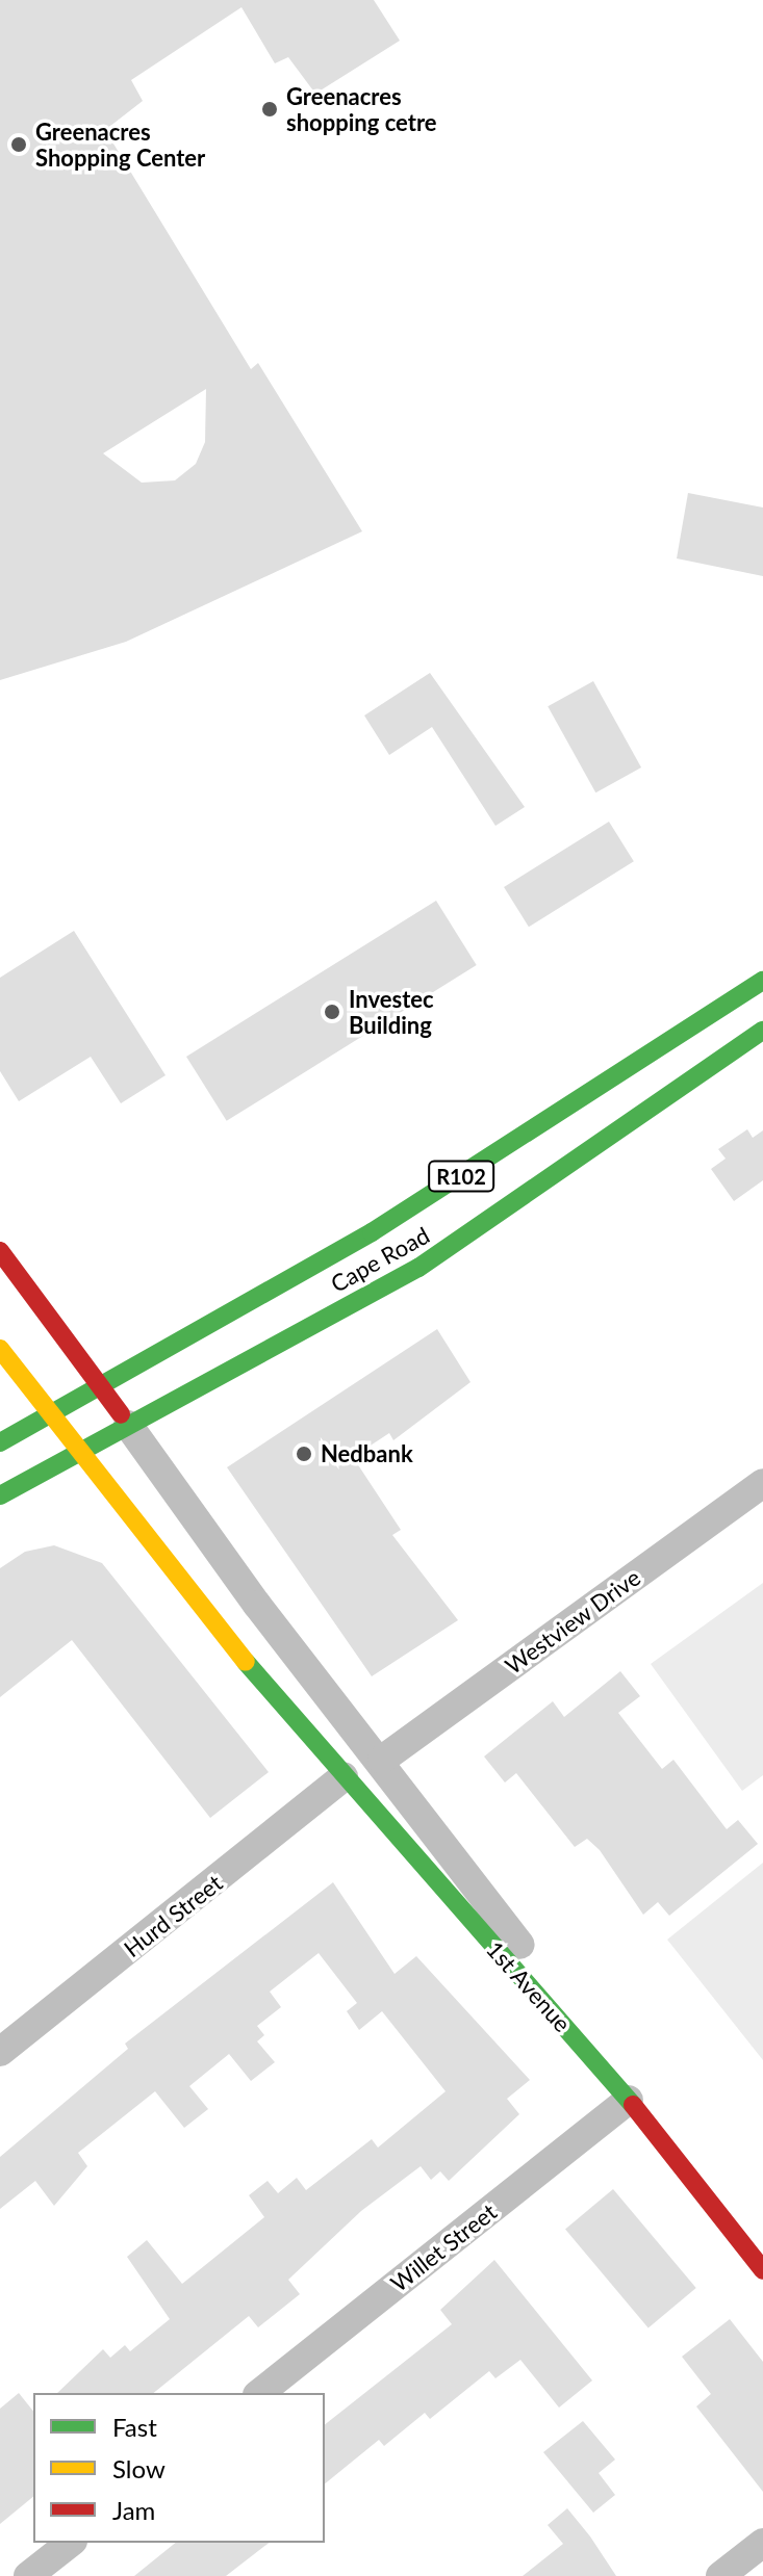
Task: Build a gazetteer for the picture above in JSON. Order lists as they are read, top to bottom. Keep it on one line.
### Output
{"streets":{"main road":["R102","Cape Road","1st Avenue"],"street":["Westview Drive","Hurd Street","Willet Street"]},"crossings":[["Cape Road","1st Avenue"],["Westview Drive","1st Avenue"],["Hurd Street","1st Avenue"]],"places":["Greenacres shopping cetre","Greenacres Shopping Center","Investec Building","Nedbank"],"legend":["Fast","Slow","Jam"]}
